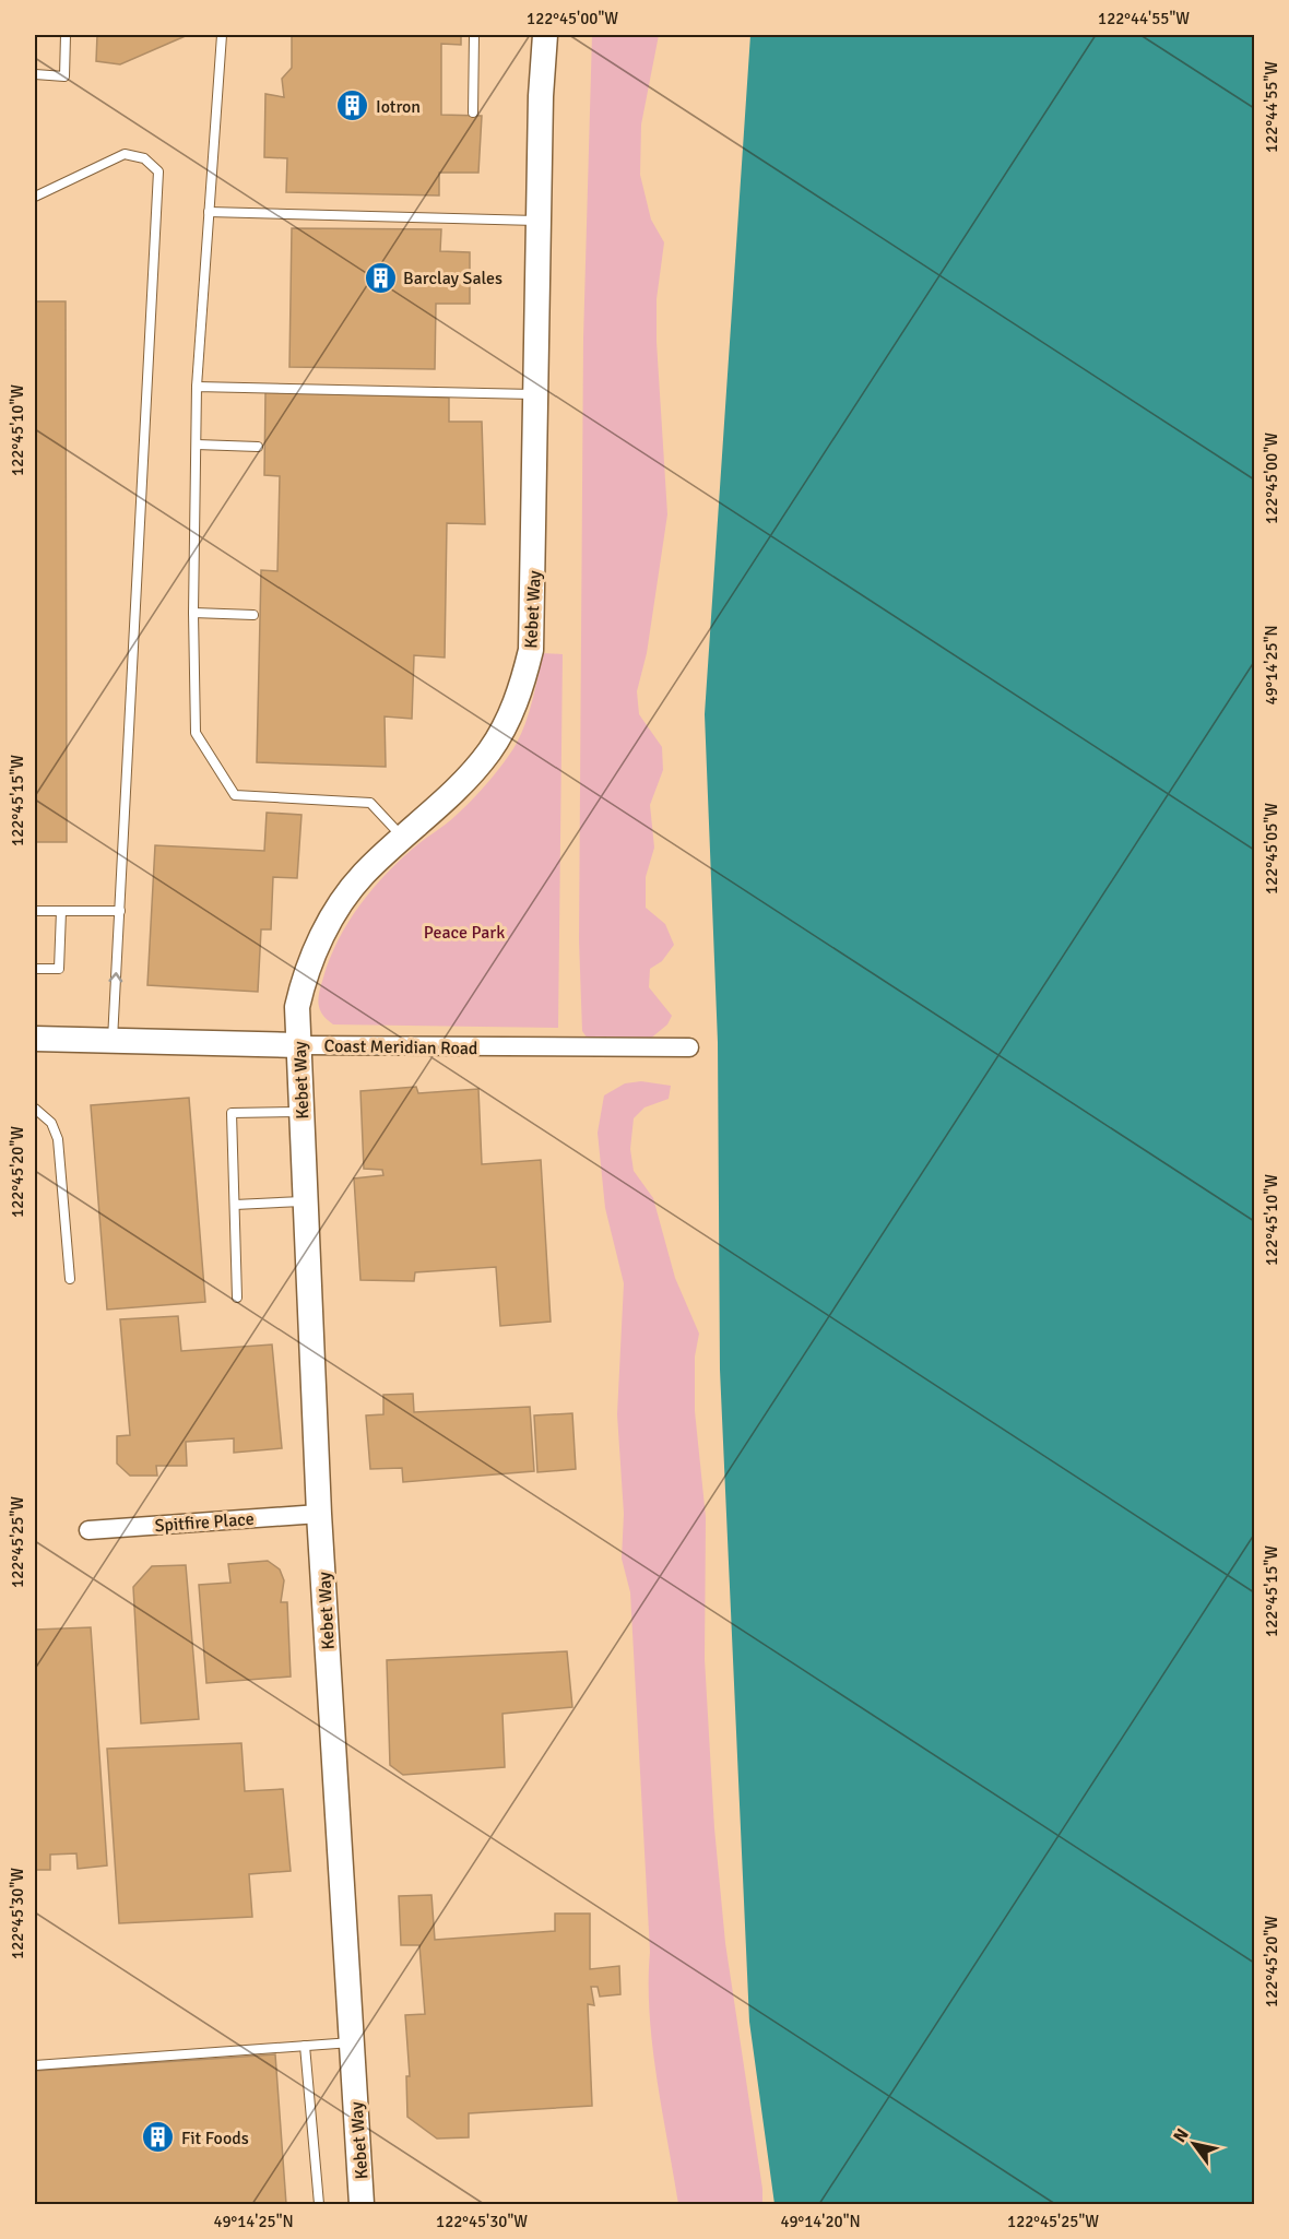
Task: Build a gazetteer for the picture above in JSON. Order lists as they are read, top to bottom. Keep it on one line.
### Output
{"streets":{"street":["Kebet Way","Coast Meridian Road","Spitfire Place"]},"crossings":[["Kebet Way","Coast Meridian Road"],["Kebet Way","Spitfire Place"]],"parks":["Peace Park"],"places":{"building":["Iotron","Barclay Sales","Fit Foods"]},"north":"top left","coordinates":["122°45'00\"W","122°44'55\"W","122°45'10\"W","49°14'25\"N","122°45'15\"W","122°45'05\"W","122°45'20\"W","122°45'25\"W","122°45'30\"W","49°14'20\"N"]}
